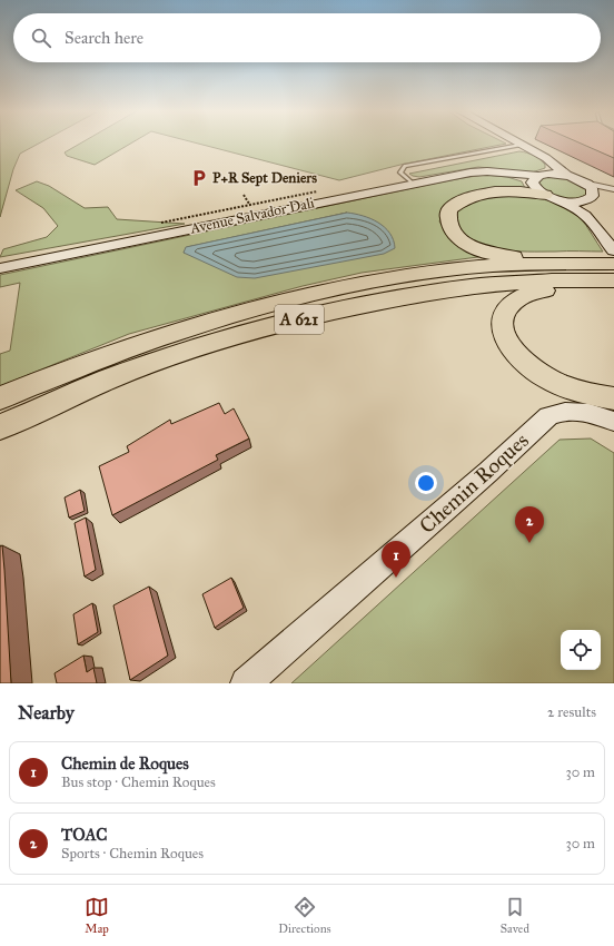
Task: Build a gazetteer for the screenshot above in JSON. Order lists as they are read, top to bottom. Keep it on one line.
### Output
{"streets":{"highway":["A 621"],"street":["Avenue Salvador Dali","Chemin Roques"]},"places":{"parking":["P+R Sept Deniers"]},"page":{"search":"Search here","pins":["2","1"],"heading":["Nearby","2 results"],"list":[{"mark":"1","name":"Chemin de Roques","note":"Bus stop · Chemin Roques","value":"30 m"},{"mark":"2","name":"TOAC","note":"Sports · Chemin Roques","value":"30 m"}],"nav":["Map","Directions","Saved"]}}
